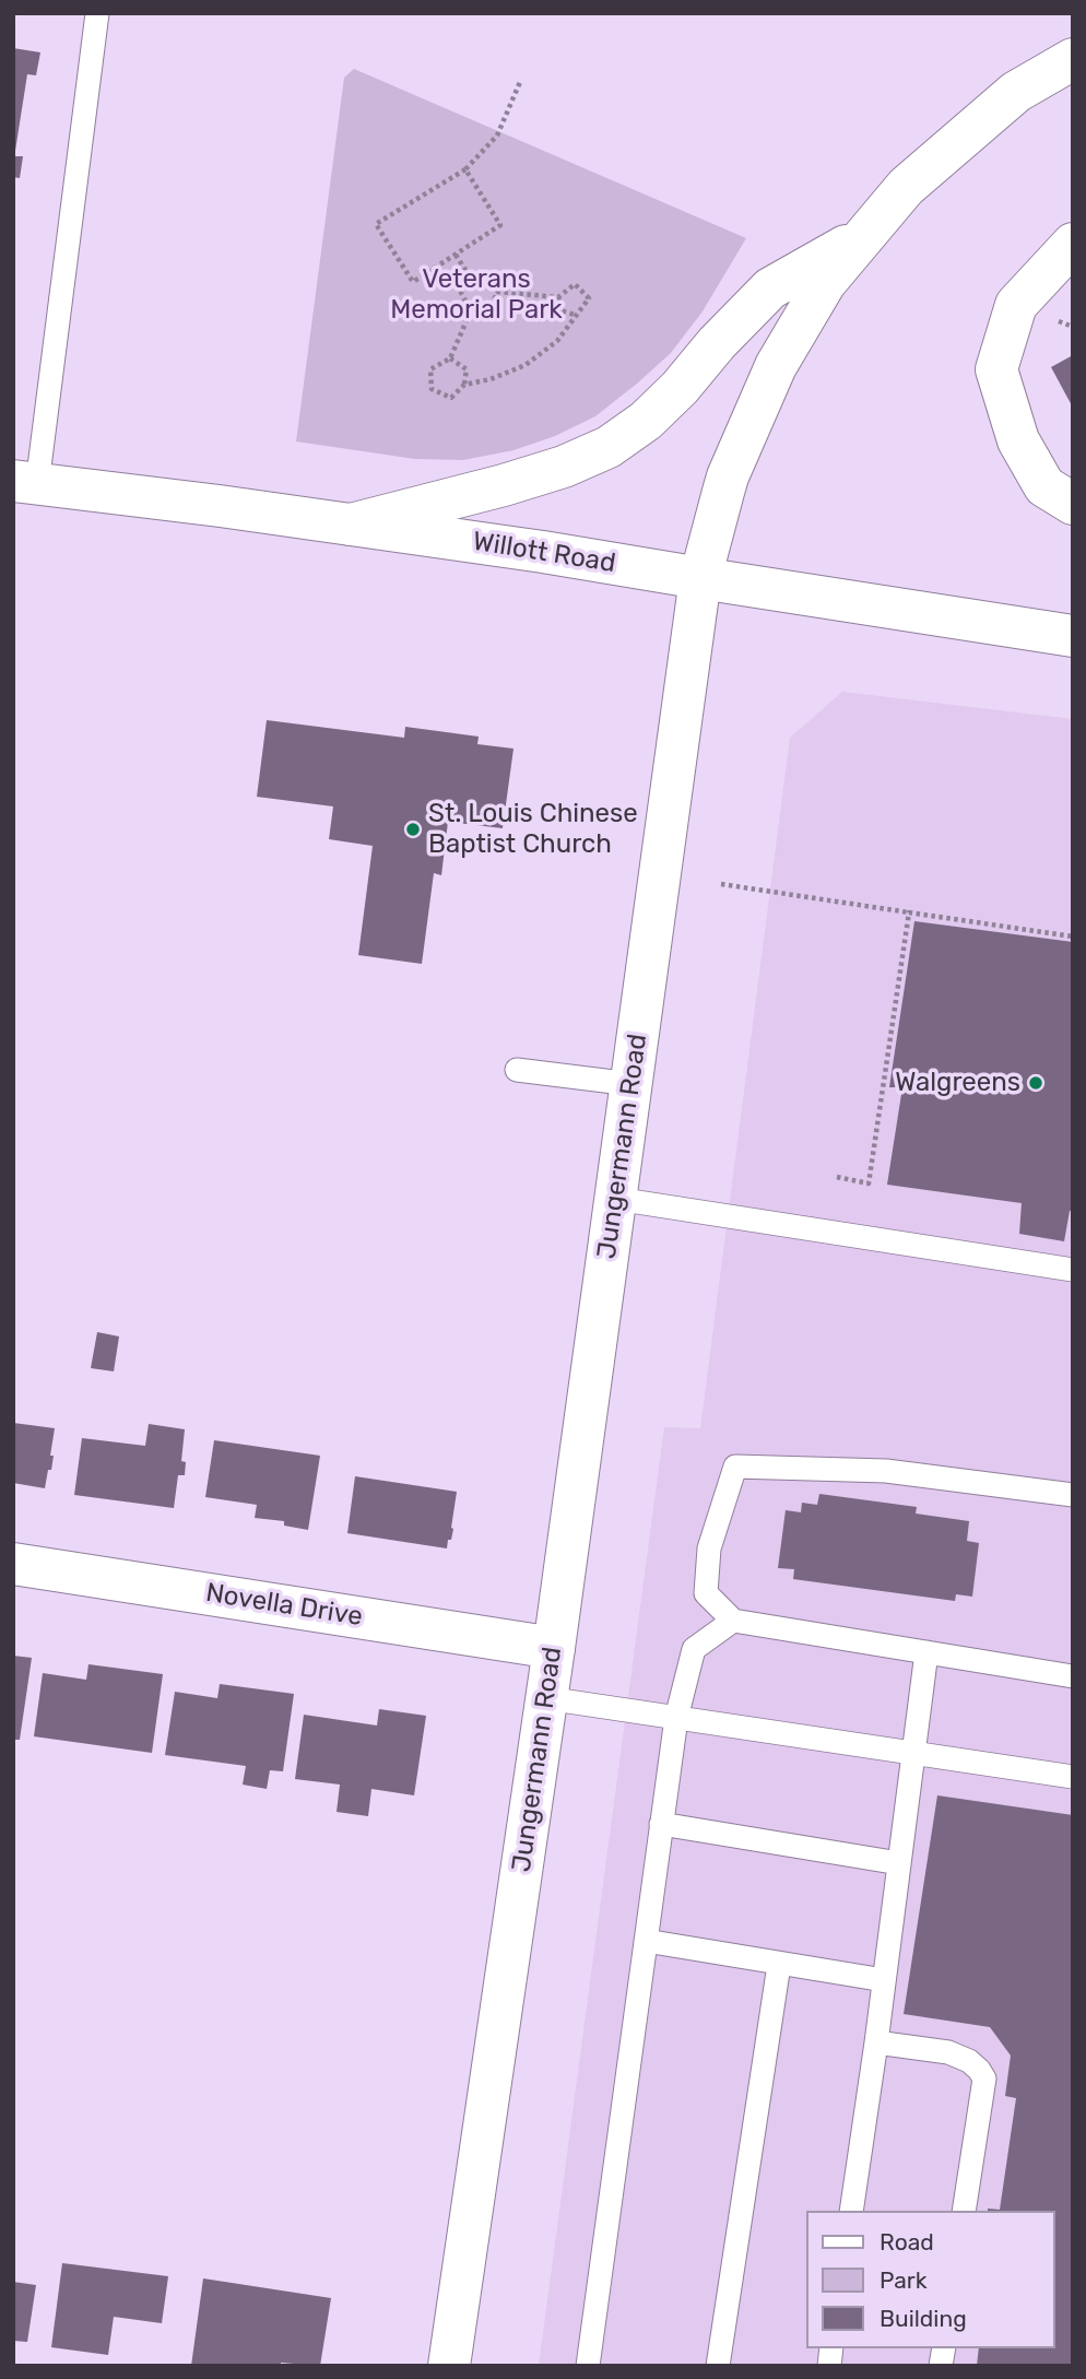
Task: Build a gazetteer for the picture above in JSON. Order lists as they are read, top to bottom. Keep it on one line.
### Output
{"streets":{"main road":["Willott Road","Jungermann Road","Novella Drive"]},"crossings":[["Willott Road","Jungermann Road"],["Jungermann Road","Novella Drive"]],"parks":["Veterans Memorial Park"],"places":["St. Louis Chinese Baptist Church","Walgreens"],"legend":["Road","Park","Building"]}
